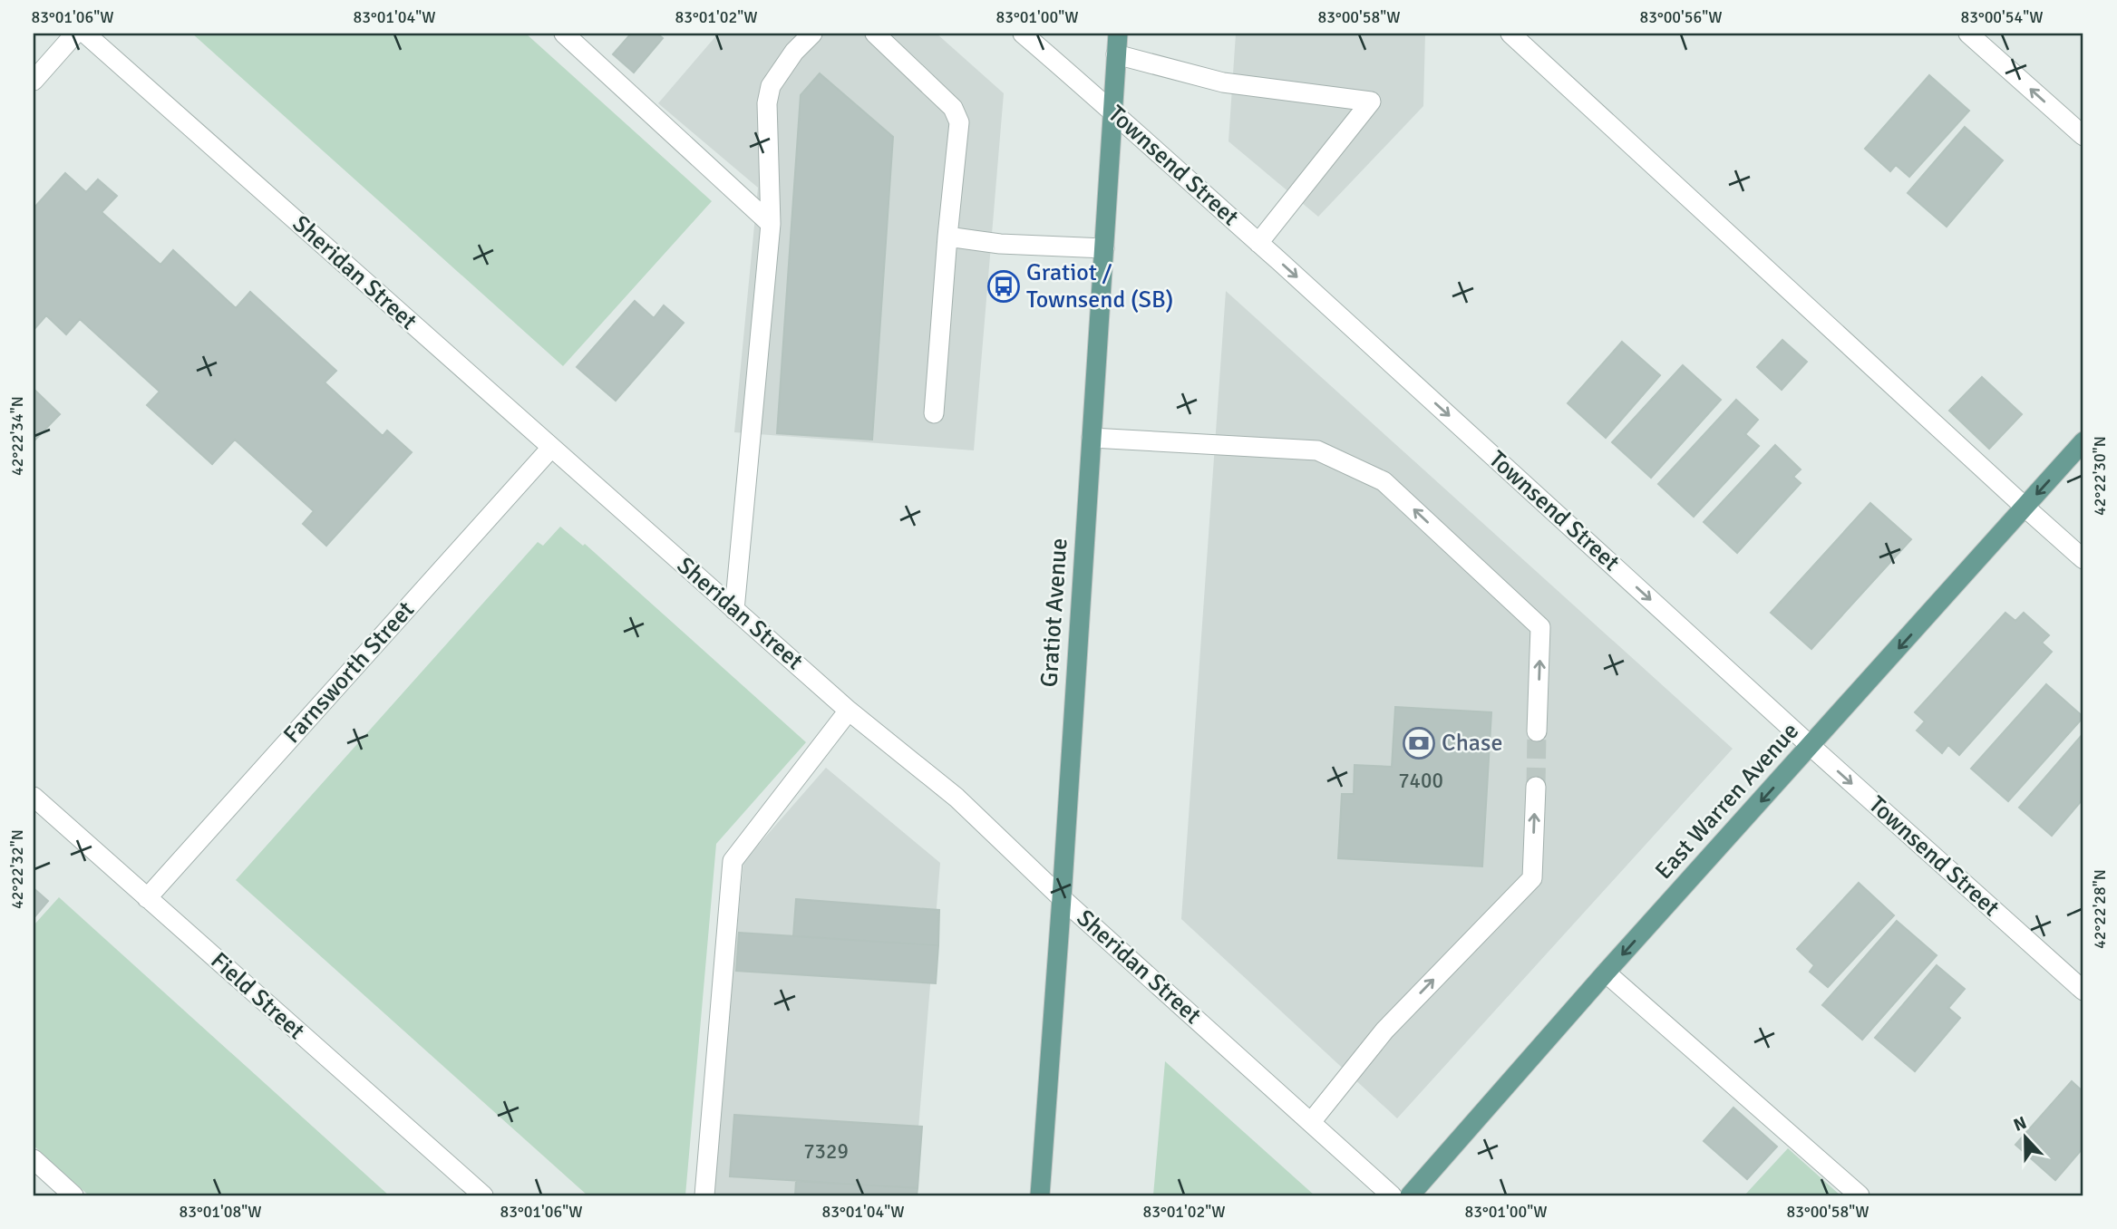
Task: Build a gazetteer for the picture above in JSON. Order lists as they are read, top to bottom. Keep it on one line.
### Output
{"streets":{"main road":["Gratiot Avenue","East Warren Avenue"],"street":["Townsend Street","Sheridan Street","Farnsworth Street","Field Street"]},"crossings":[["Townsend Street","Gratiot Avenue"],["Townsend Street","East Warren Avenue"],["Sheridan Street","Gratiot Avenue"],["Sheridan Street","Farnsworth Street"],["Farnsworth Street","Field Street"]],"one_way":["Townsend Street","East Warren Avenue"],"places":{"bus stop":["Gratiot / Townsend (SB)"],"bank":["Chase"]},"house_numbers":["7400","7329"],"north":"top","coordinates":["83°01'06\"W","83°01'04\"W","83°01'02\"W","83°01'00\"W","83°00'58\"W","83°00'56\"W","83°00'54\"W","42°22'34\"N","42°22'30\"N","42°22'32\"N","42°22'28\"N","83°01'08\"W"]}
